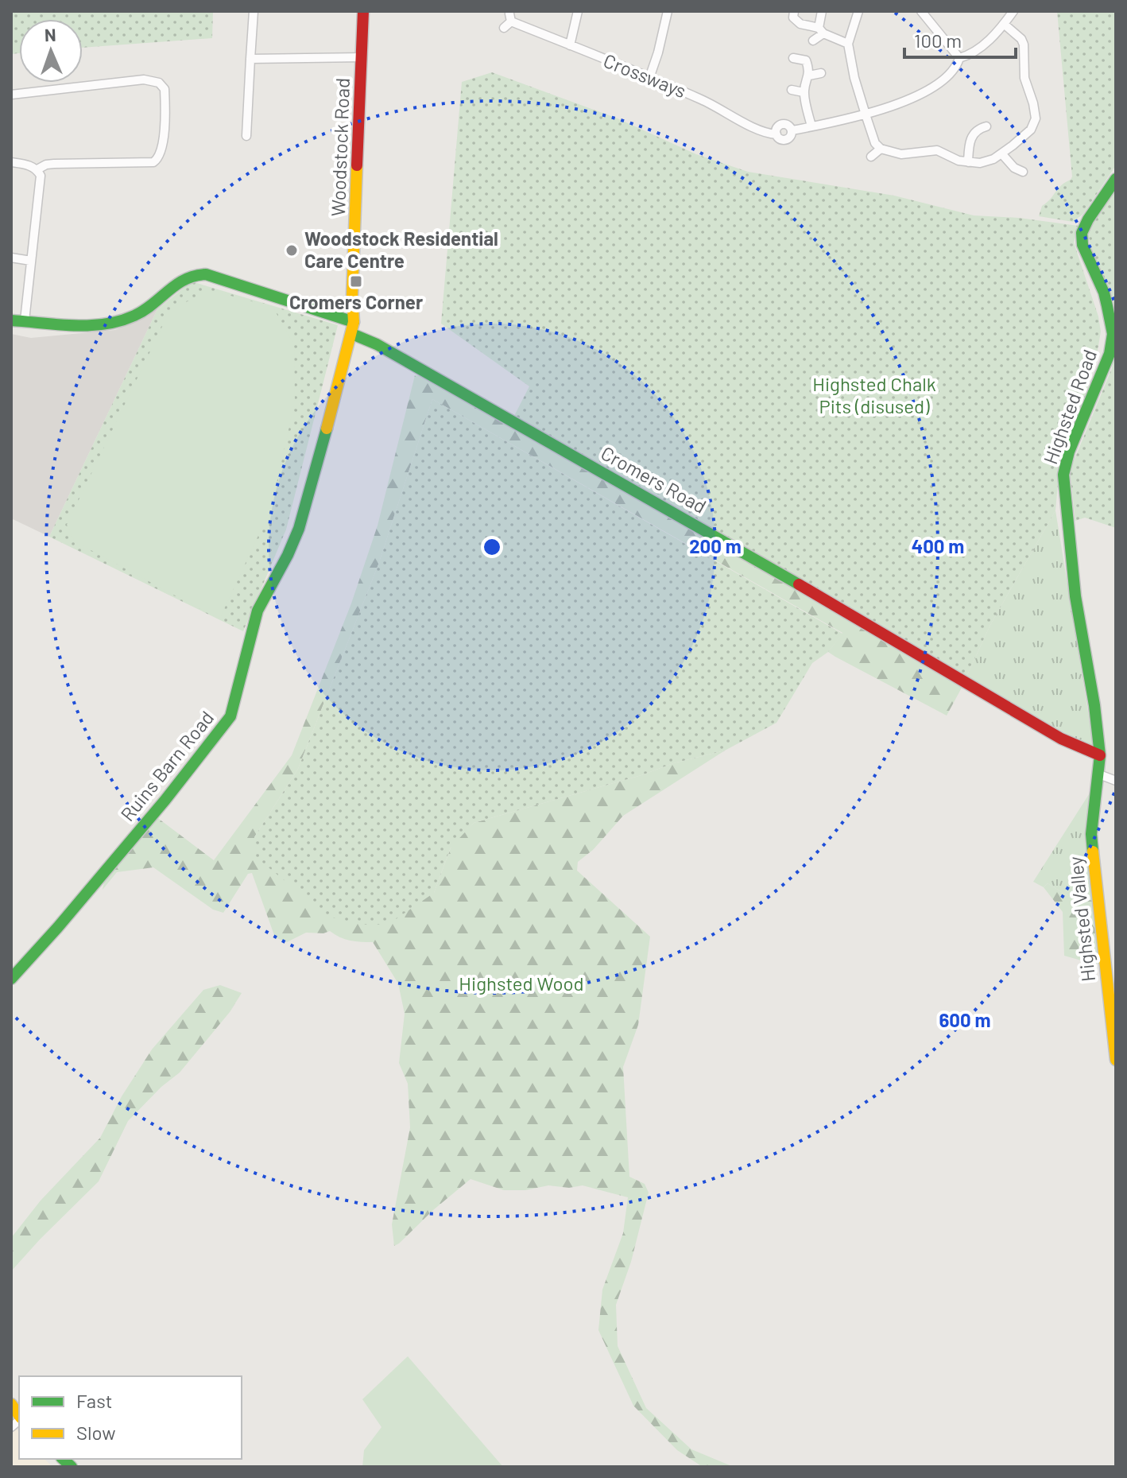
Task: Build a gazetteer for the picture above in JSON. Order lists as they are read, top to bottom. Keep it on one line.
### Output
{"streets":{"street":["Crossways","Woodstock Road","Highsted Road","Cromers Road","Ruins Barn Road","Highsted Valley"]},"crossings":[["Woodstock Road","Cromers Road"],["Woodstock Road","Ruins Barn Road"],["Highsted Road","Cromers Road"],["Highsted Road","Highsted Valley"],["Cromers Road","Ruins Barn Road"]],"parks":["Highsted Chalk Pits (disused)","Highsted Wood"],"places":{"other":["Woodstock Residential Care Centre"],"transit":["Cromers Corner"]},"legend":["Fast","Slow"],"scale_bar":"100 m","north":"top","rings":["200 m","400 m","600 m"]}
